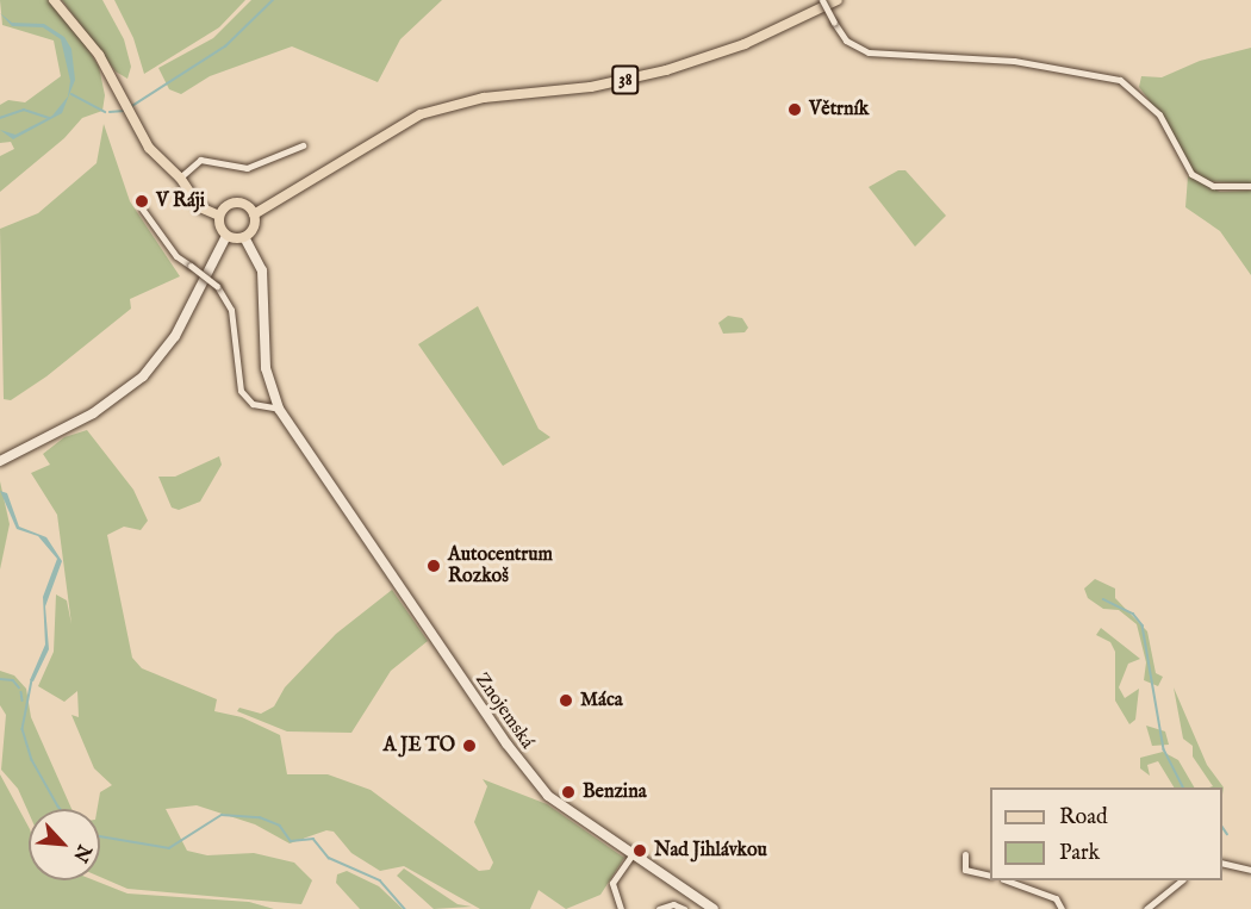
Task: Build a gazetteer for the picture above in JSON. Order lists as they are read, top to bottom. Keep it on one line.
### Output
{"streets":{"main road":["38","Znojemská"]},"crossings":[["38","Znojemská"]],"places":["Větrník","V Ráji","Autocentrum Rozkoš","Máca","A JE TO","Benzina","Nad Jihlávkou"],"legend":["Road","Park"],"north":"bottom right"}
